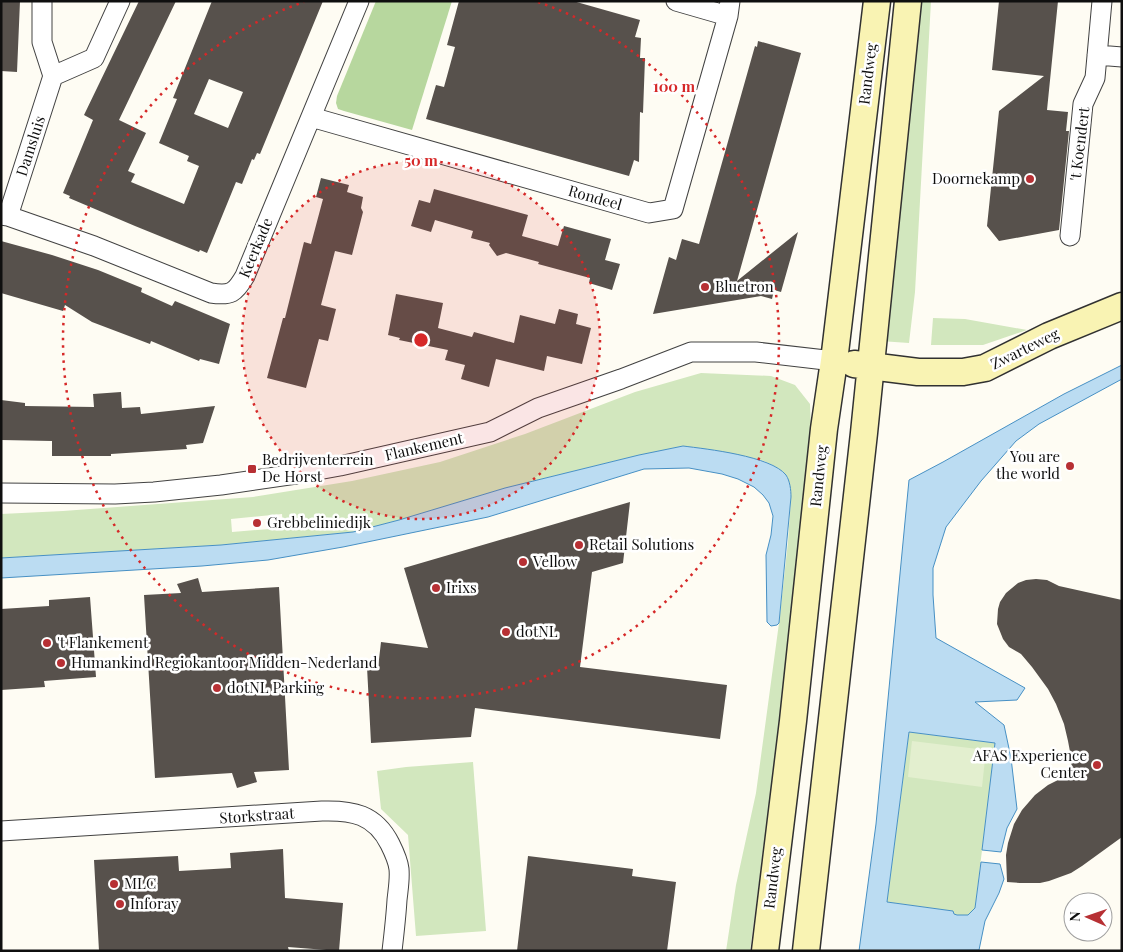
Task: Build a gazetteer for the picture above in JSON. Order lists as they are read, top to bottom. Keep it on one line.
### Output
{"streets":{"main road":["Randweg","Zwarteweg"],"street":["'t Koendert","Damsluis","Rondeel","Keerkade","Flankement","Storkstraat"]},"crossings":[["Randweg","Zwarteweg"],["Randweg","Flankement"],["Damsluis","Keerkade"],["Rondeel","Keerkade"],["Zwarteweg","Flankement"]],"places":{"other":["Doornekamp","Bluetron","You are the world","Grebbeliniedijk","Retail Solutions","Vellow","Irixs","dotNL","'t Flankement","Humankind Regiokantoor Midden-Nederland","dotNL Parking","AFAS Experience Center","MLC","Inforay"],"transit":["Bedrijventerrein De Horst"]},"north":"left","rings":["100 m","50 m"]}
